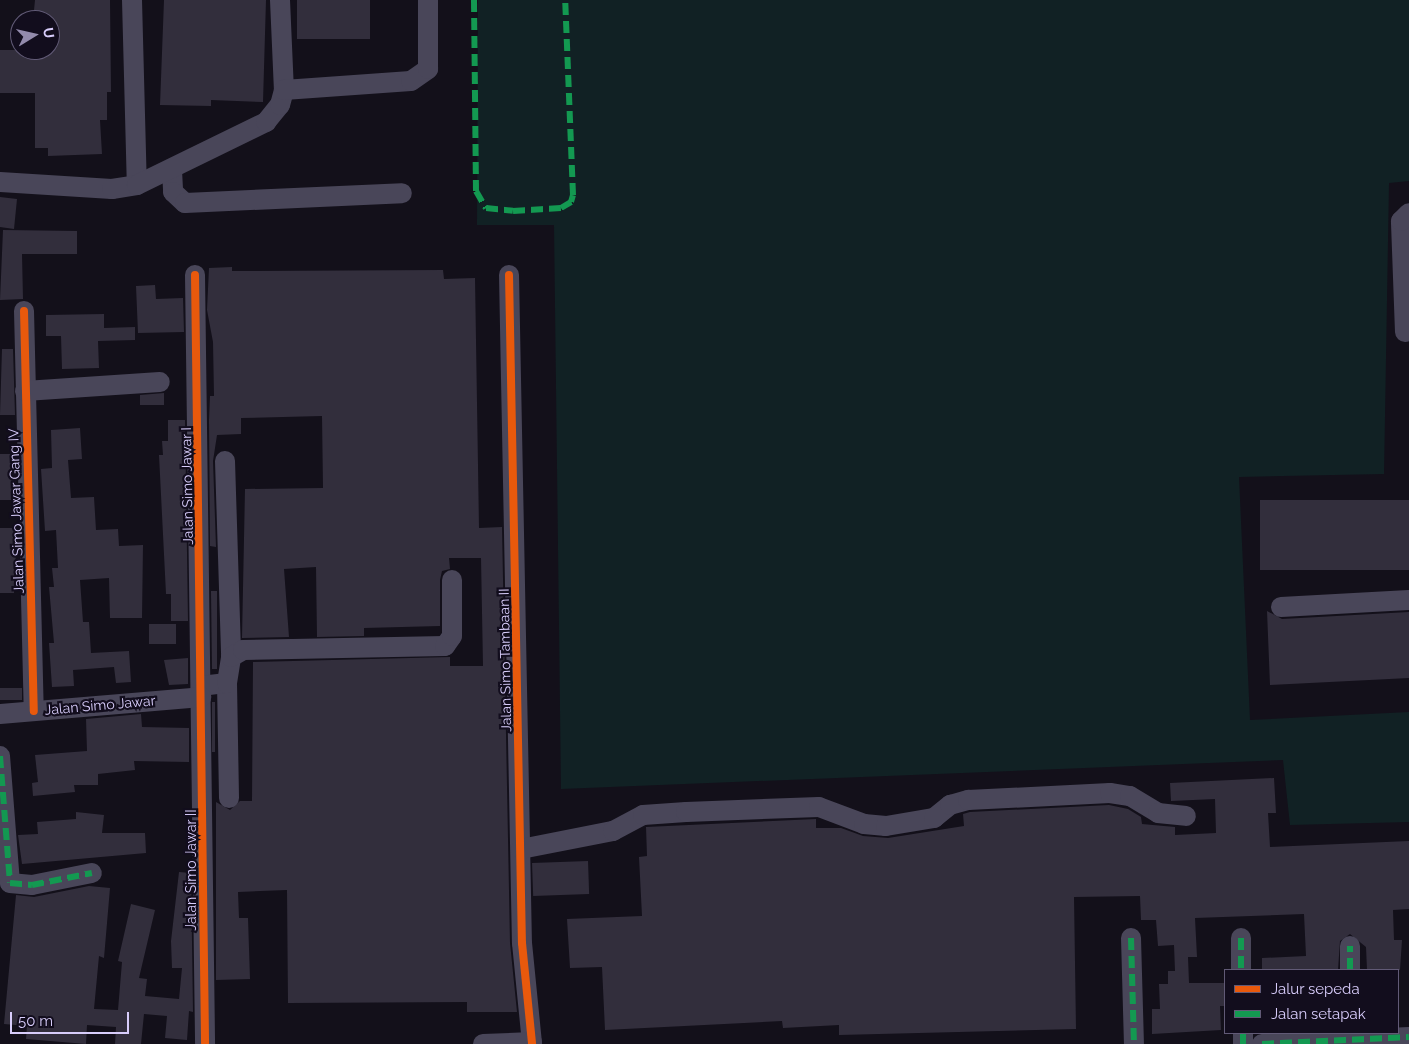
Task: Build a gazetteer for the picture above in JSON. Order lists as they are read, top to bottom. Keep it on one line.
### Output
{"streets":{"street":["Jalan Simo Jawar I","Jalan Simo Jawar Gang IV","Jalan Simo Tambaan II","Jalan Simo Jawar","Jalan Simo Jawar II"]},"crossings":[["Jalan Simo Jawar I","Jalan Simo Jawar"],["Jalan Simo Jawar I","Jalan Simo Jawar II"],["Jalan Simo Jawar Gang IV","Jalan Simo Jawar"],["Jalan Simo Jawar","Jalan Simo Jawar II"]],"legend":["Jalur sepeda","Jalan setapak"],"scale_bar":"50 m","north":"right"}
